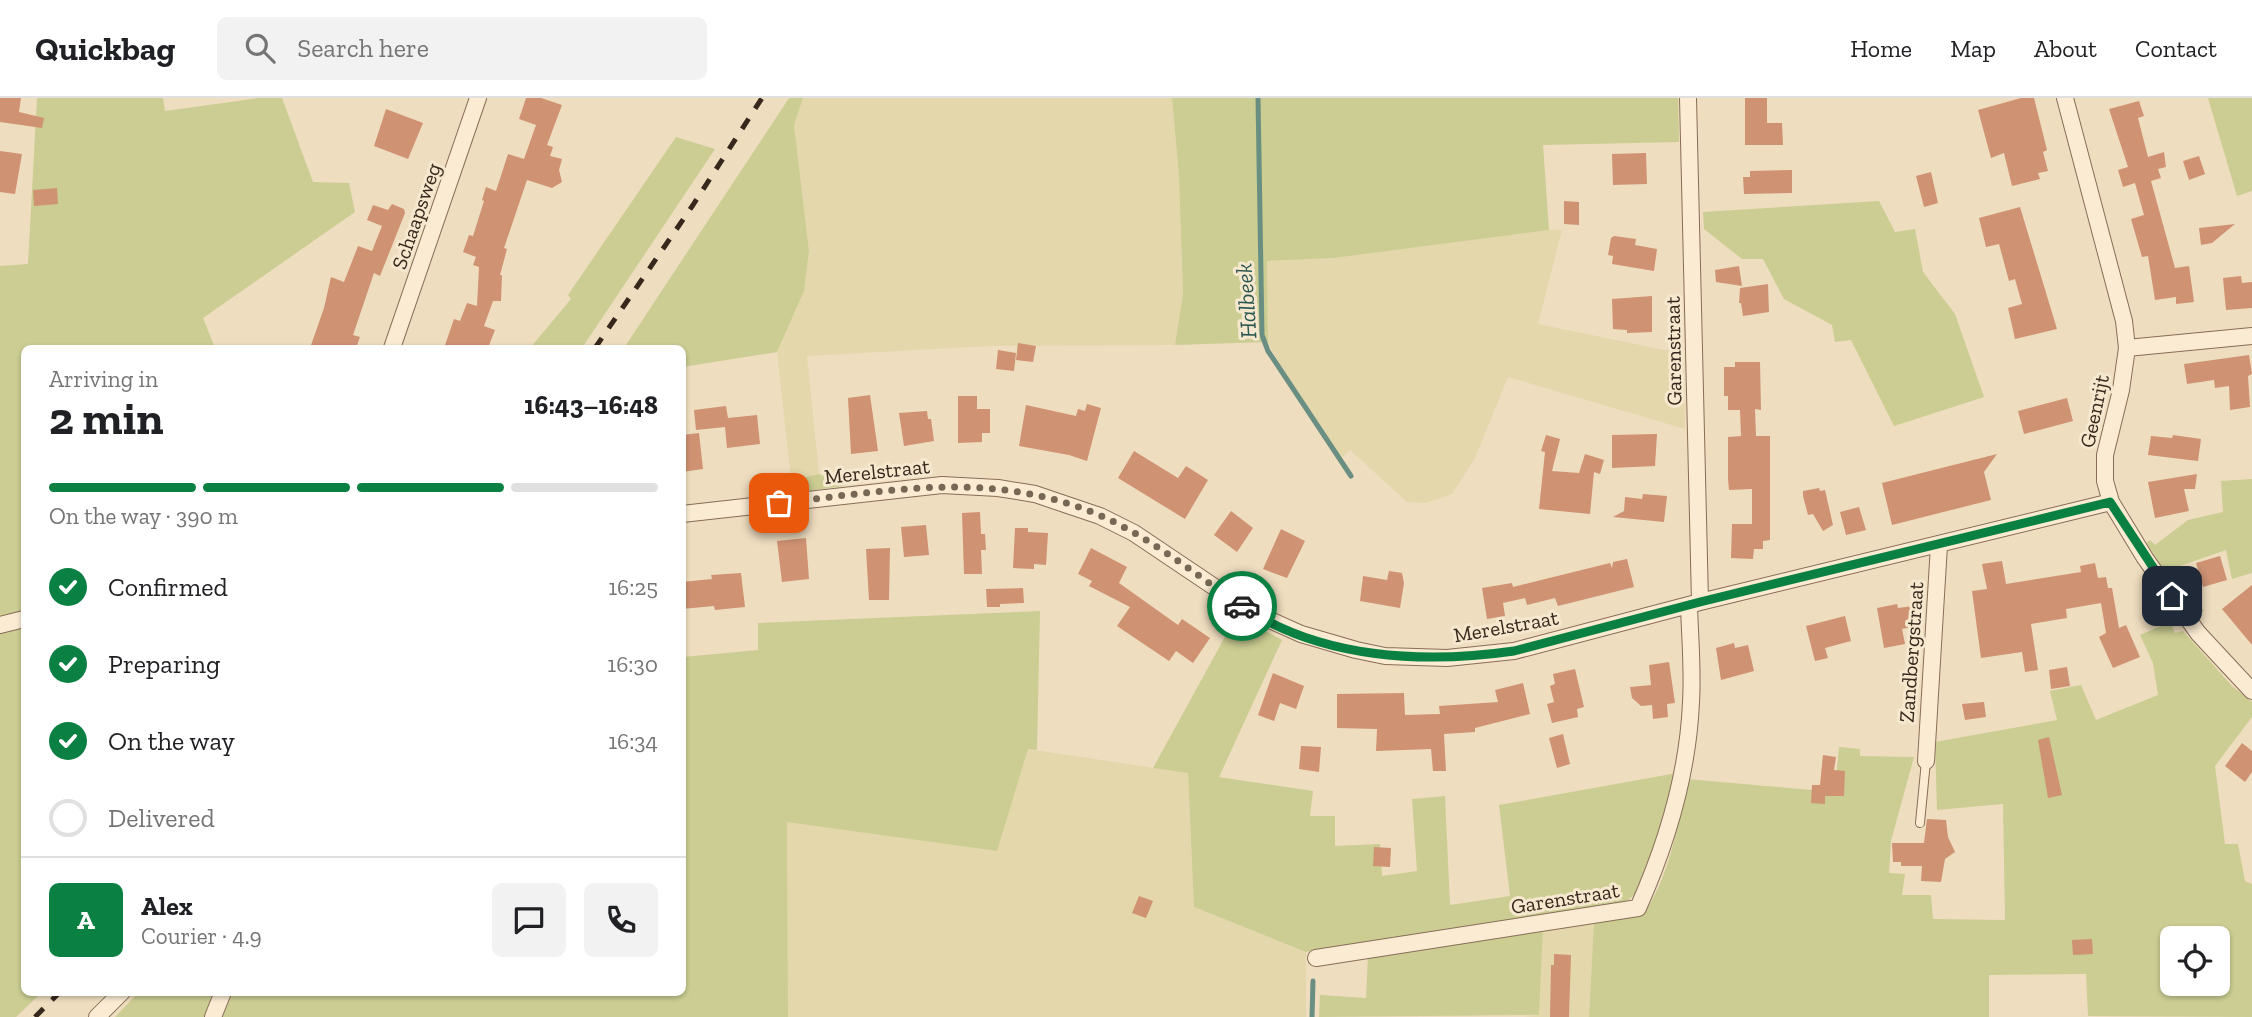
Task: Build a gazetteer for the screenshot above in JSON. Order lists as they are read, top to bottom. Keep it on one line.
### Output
{"streets":{"street":["Schaapsweg","Garenstraat","Geenrijt","Merelstraat","Zandbergstraat"]},"crossings":[["Garenstraat","Merelstraat"],["Geenrijt","Merelstraat"],["Merelstraat","Zandbergstraat"]],"water":["Halbeek"],"page":{"header":"Quickbag","search":"Search here","nav":["Home","Map","About","Contact"],"heading":["2 min","Arriving in","16:43–16:48"],"panel":["Alex","Courier · 4.9"],"bar":"On the way · 390 m","list":[["Confirmed","16:25"],["Preparing","16:30"],["On the way","16:34"],"Delivered"],"round":"A"}}
